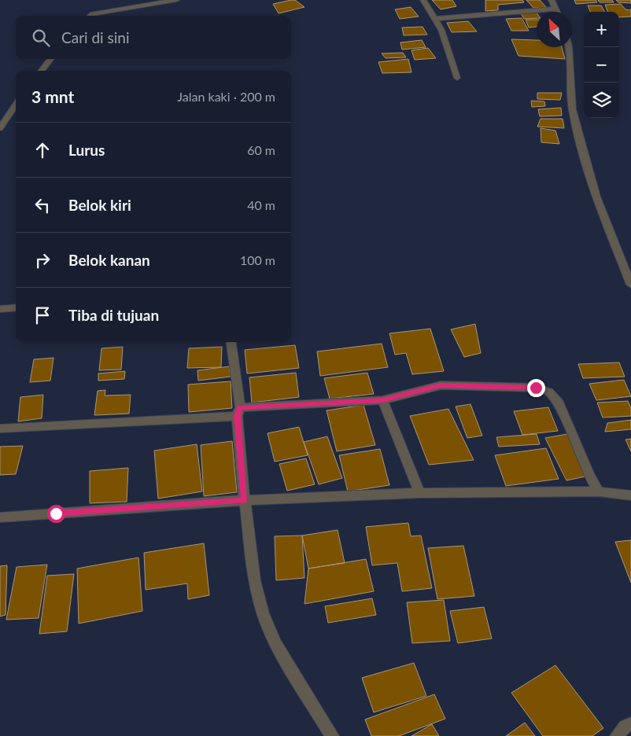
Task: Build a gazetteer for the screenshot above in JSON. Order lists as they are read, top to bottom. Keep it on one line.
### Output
{"north":"top left","page":{"map_buttons":["+","−"],"search":"Cari di sini","heading":["3 mnt","Jalan kaki · 200 m"],"list":[["Lurus","60 m"],["Belok kiri","40 m"],["Belok kanan","100 m"],"Tiba di tujuan"]}}
